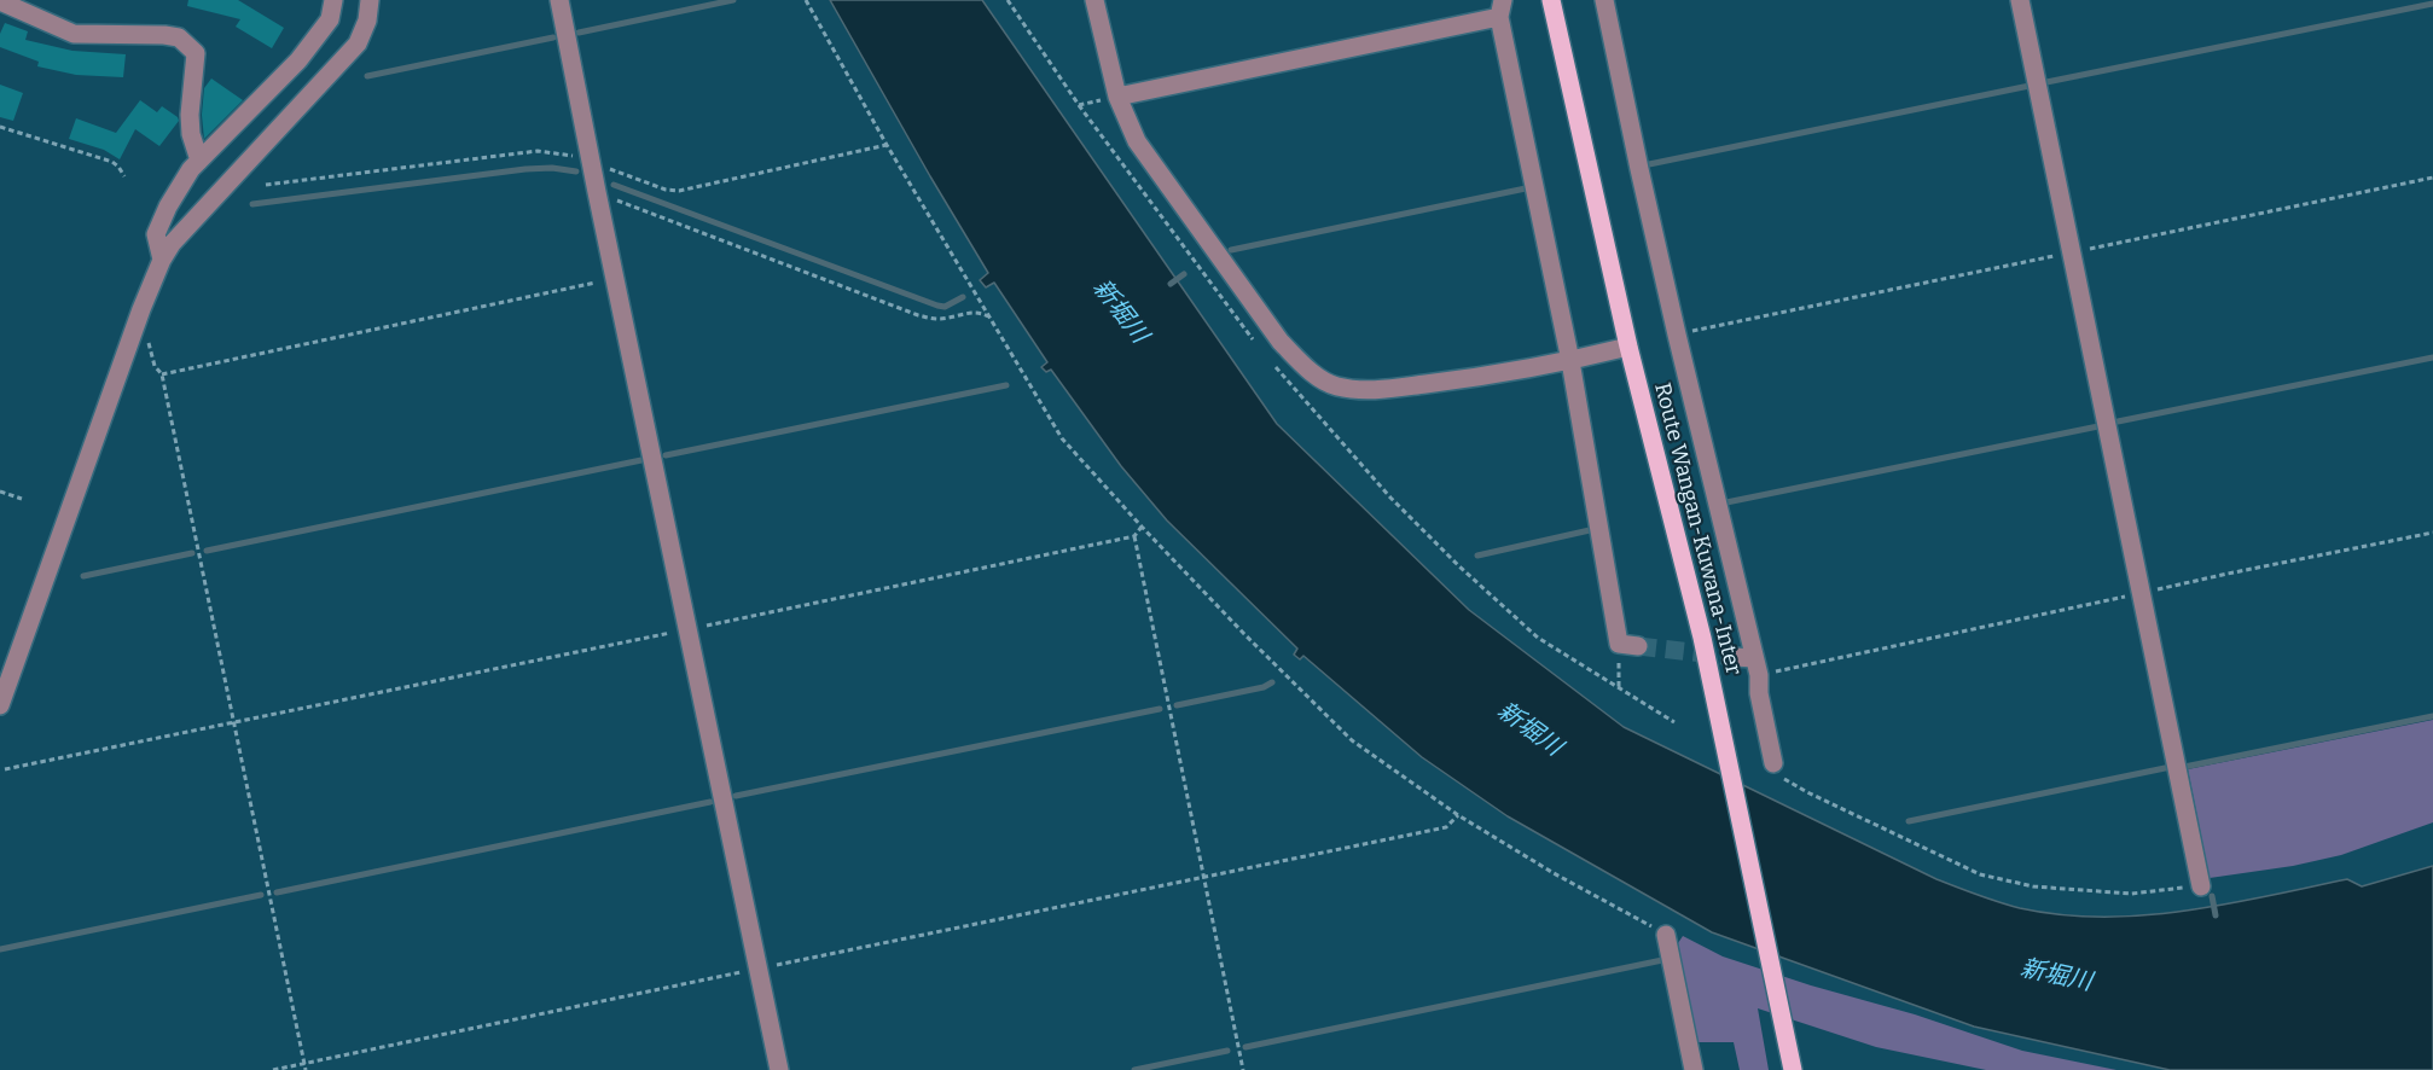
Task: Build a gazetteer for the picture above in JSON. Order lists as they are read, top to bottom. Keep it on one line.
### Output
{"streets":{"main road":["Route Wangan-Kuwana-Inter"]},"water":["新堀川"]}
